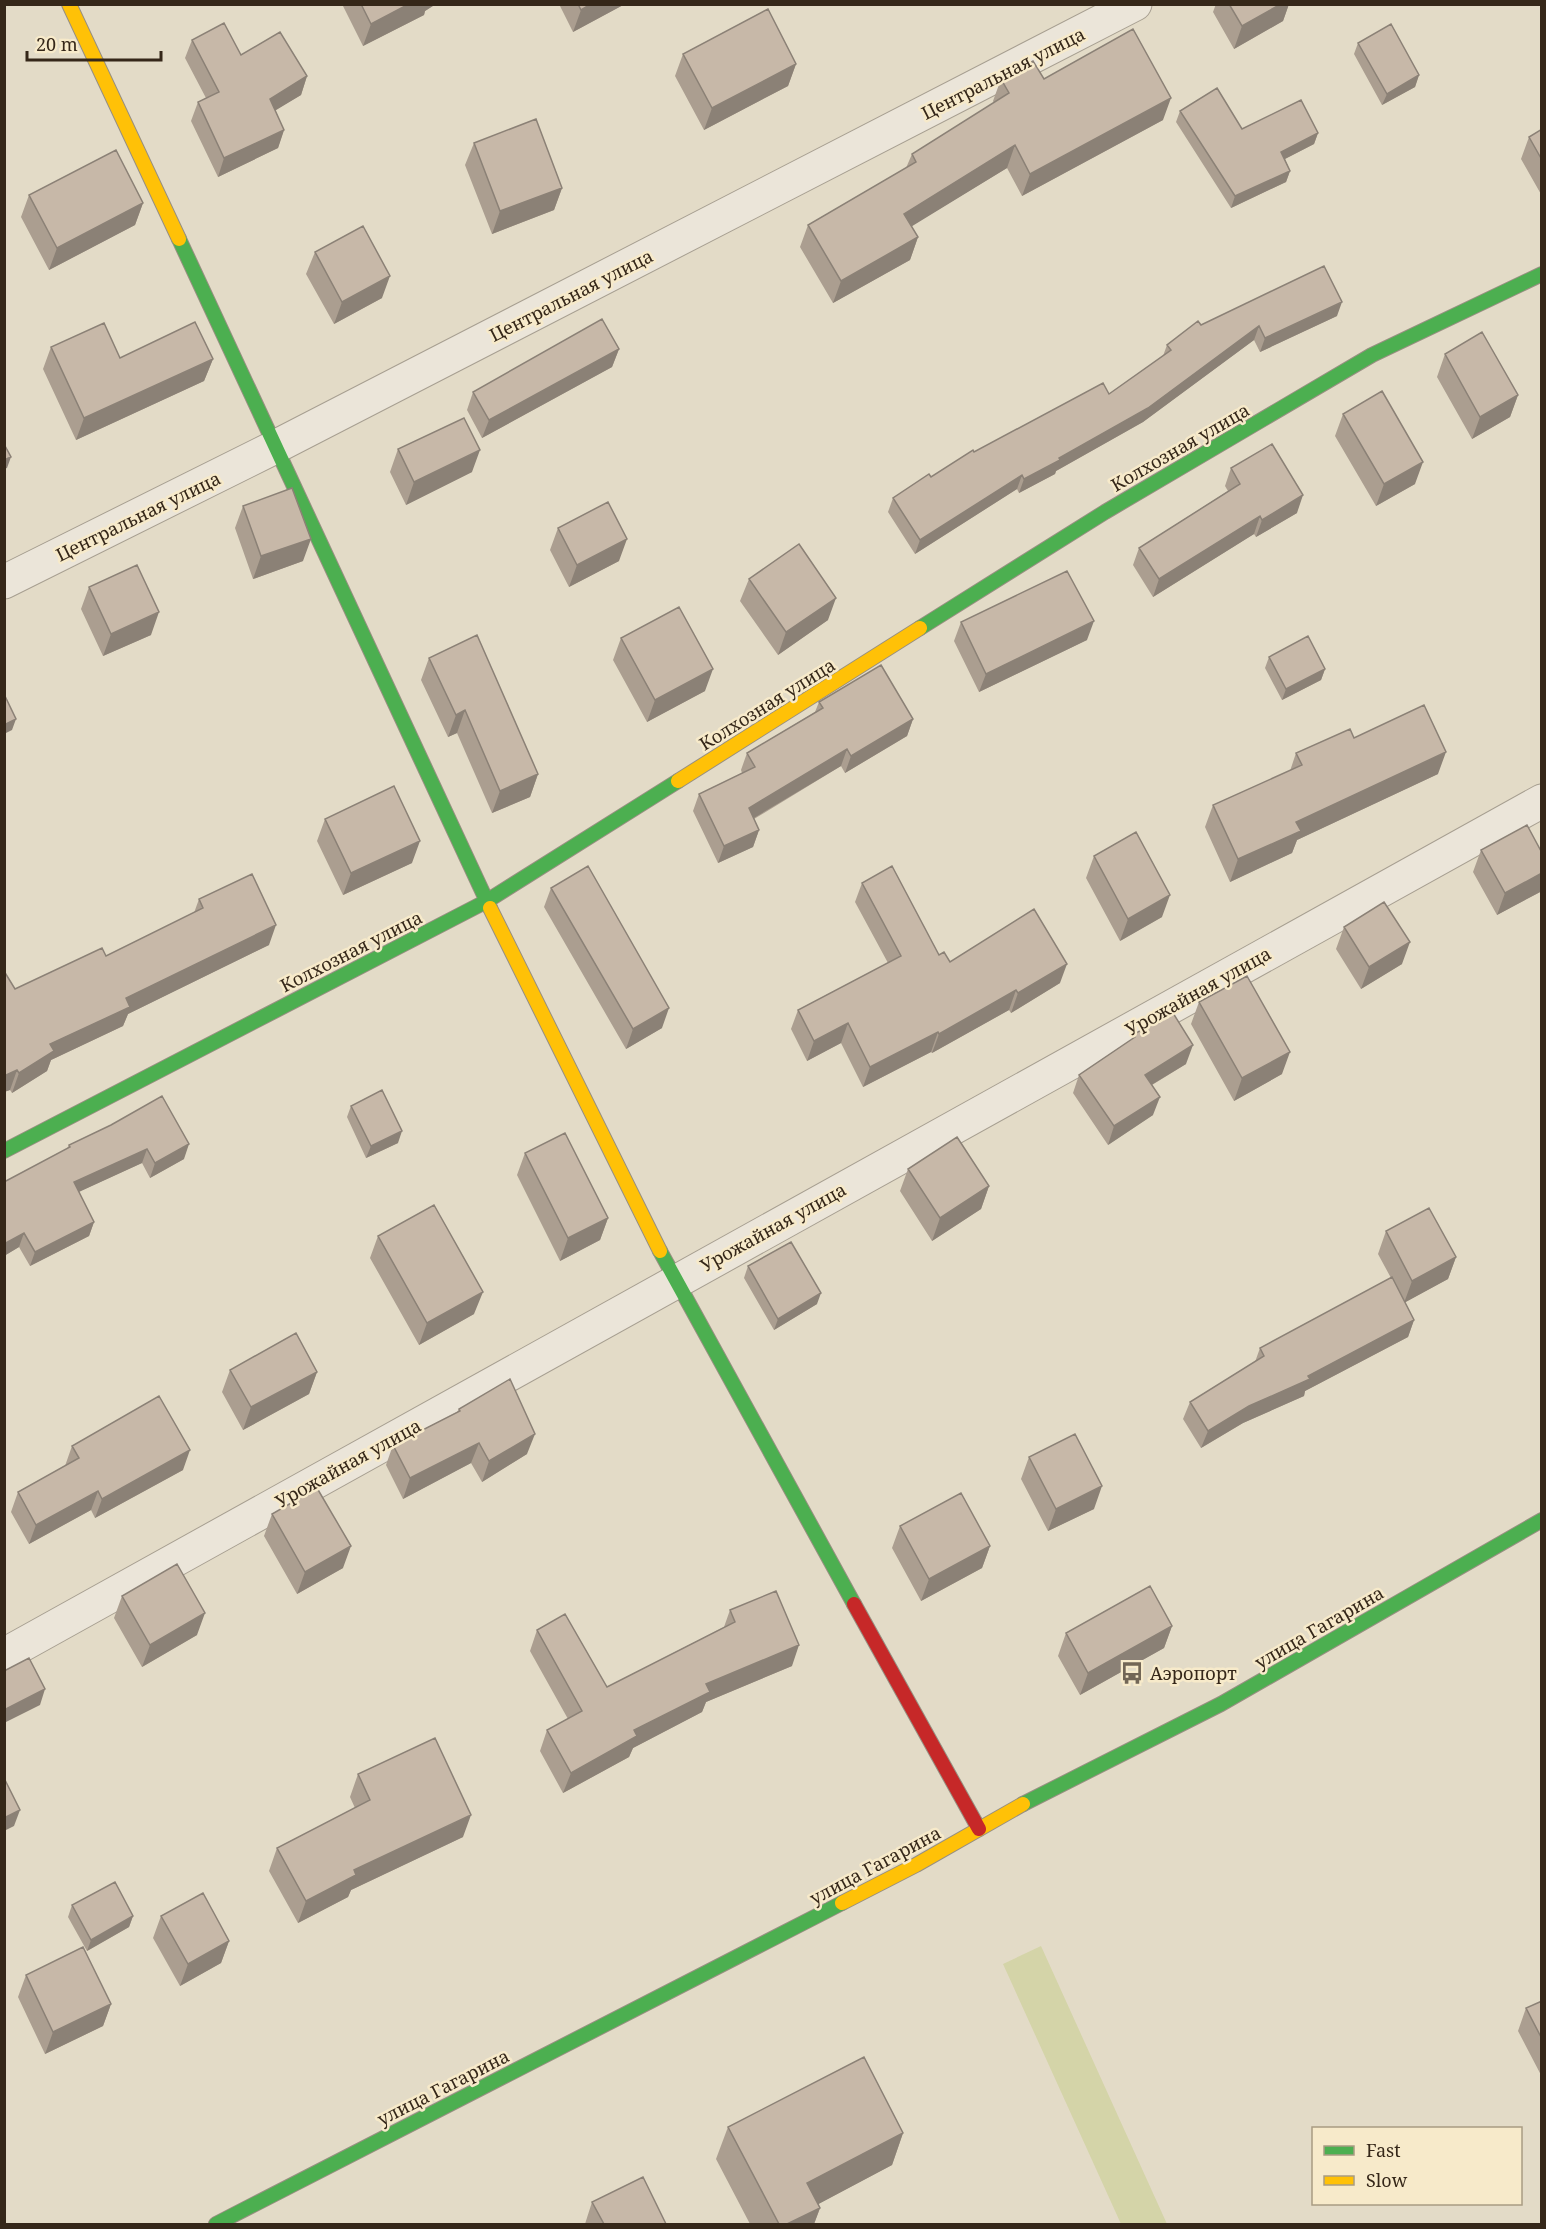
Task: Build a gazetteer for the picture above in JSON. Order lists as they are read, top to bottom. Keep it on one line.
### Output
{"streets":{"street":["Центральная улица","Колхозная улица","Урожайная улица","улица Гагарина"]},"places":{"bus stop":["Аэропорт"]},"legend":["Fast","Slow"],"scale_bar":"20 m"}
